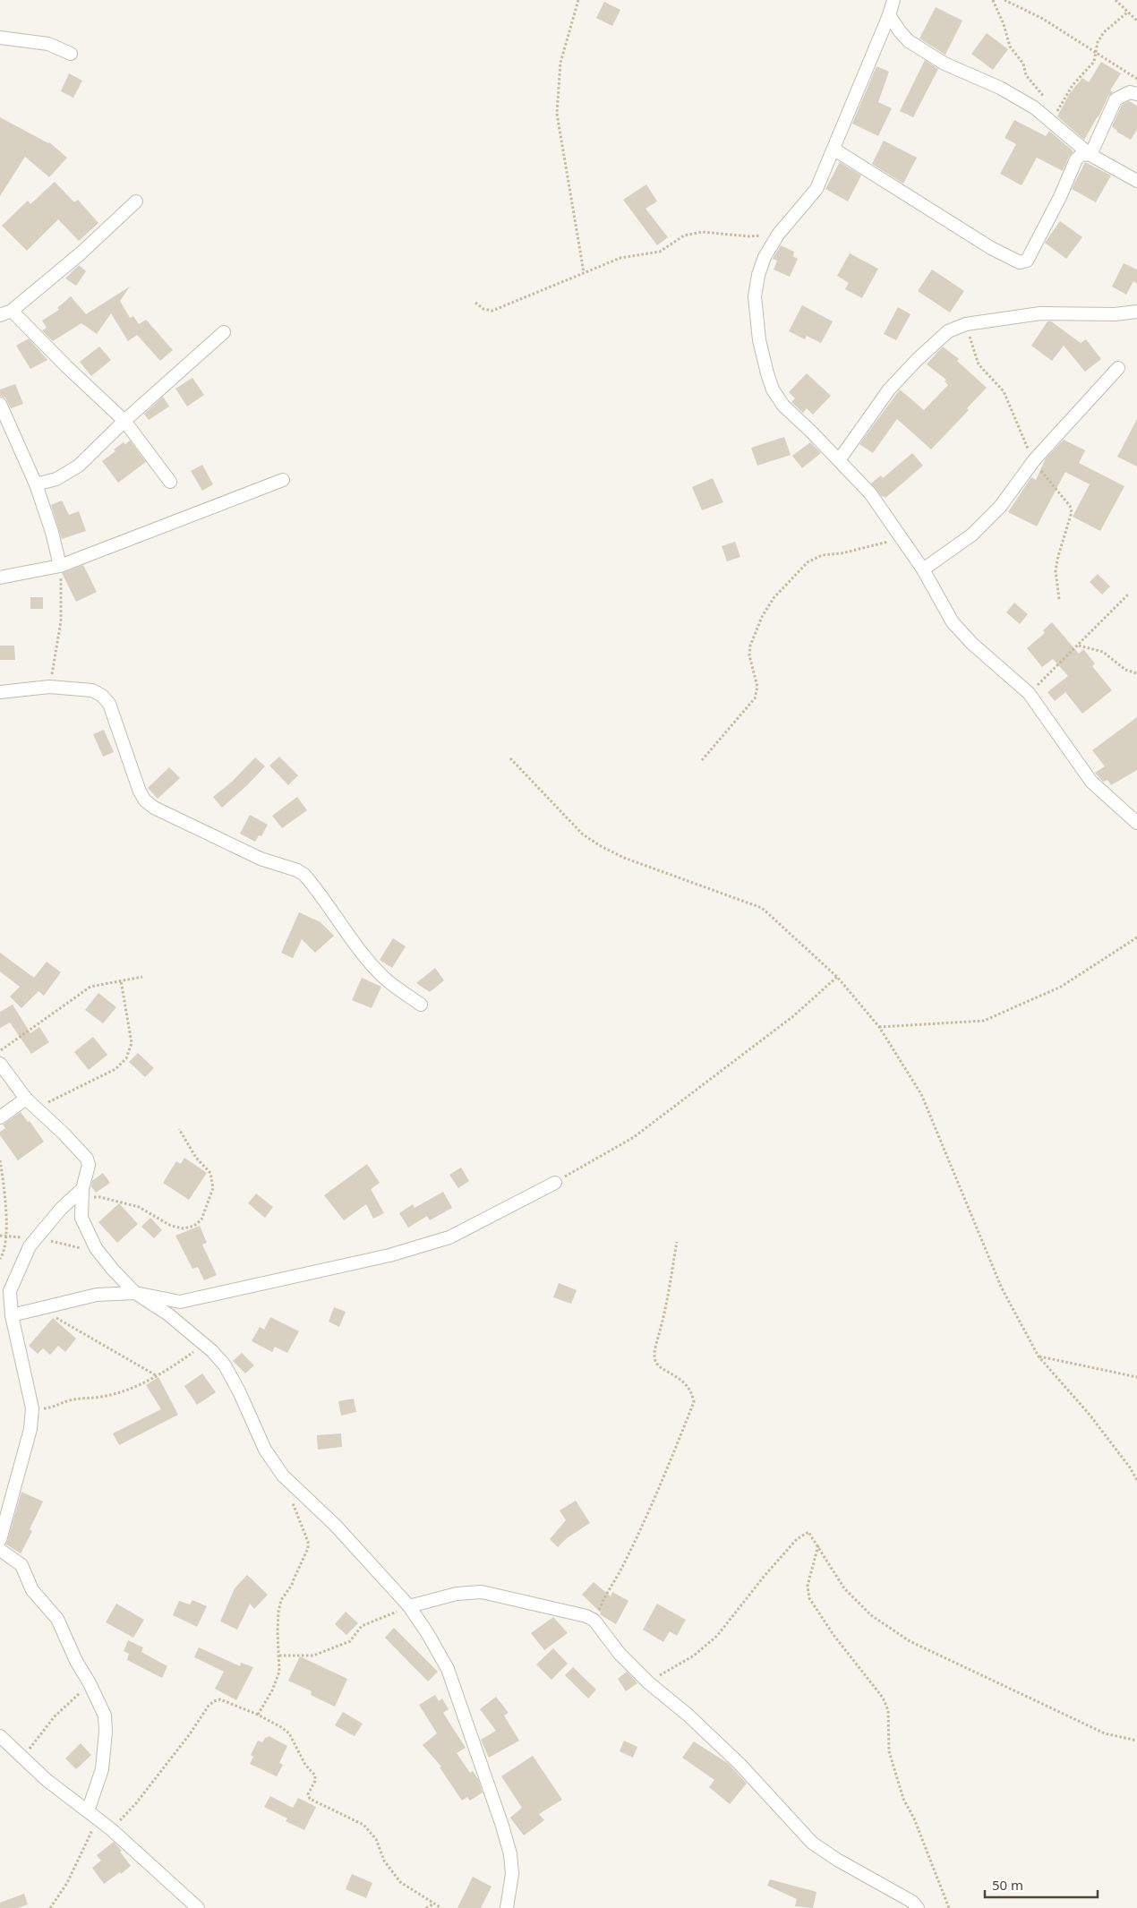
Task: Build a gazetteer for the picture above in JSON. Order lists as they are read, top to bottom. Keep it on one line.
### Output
{"scale_bar":"50 m"}
